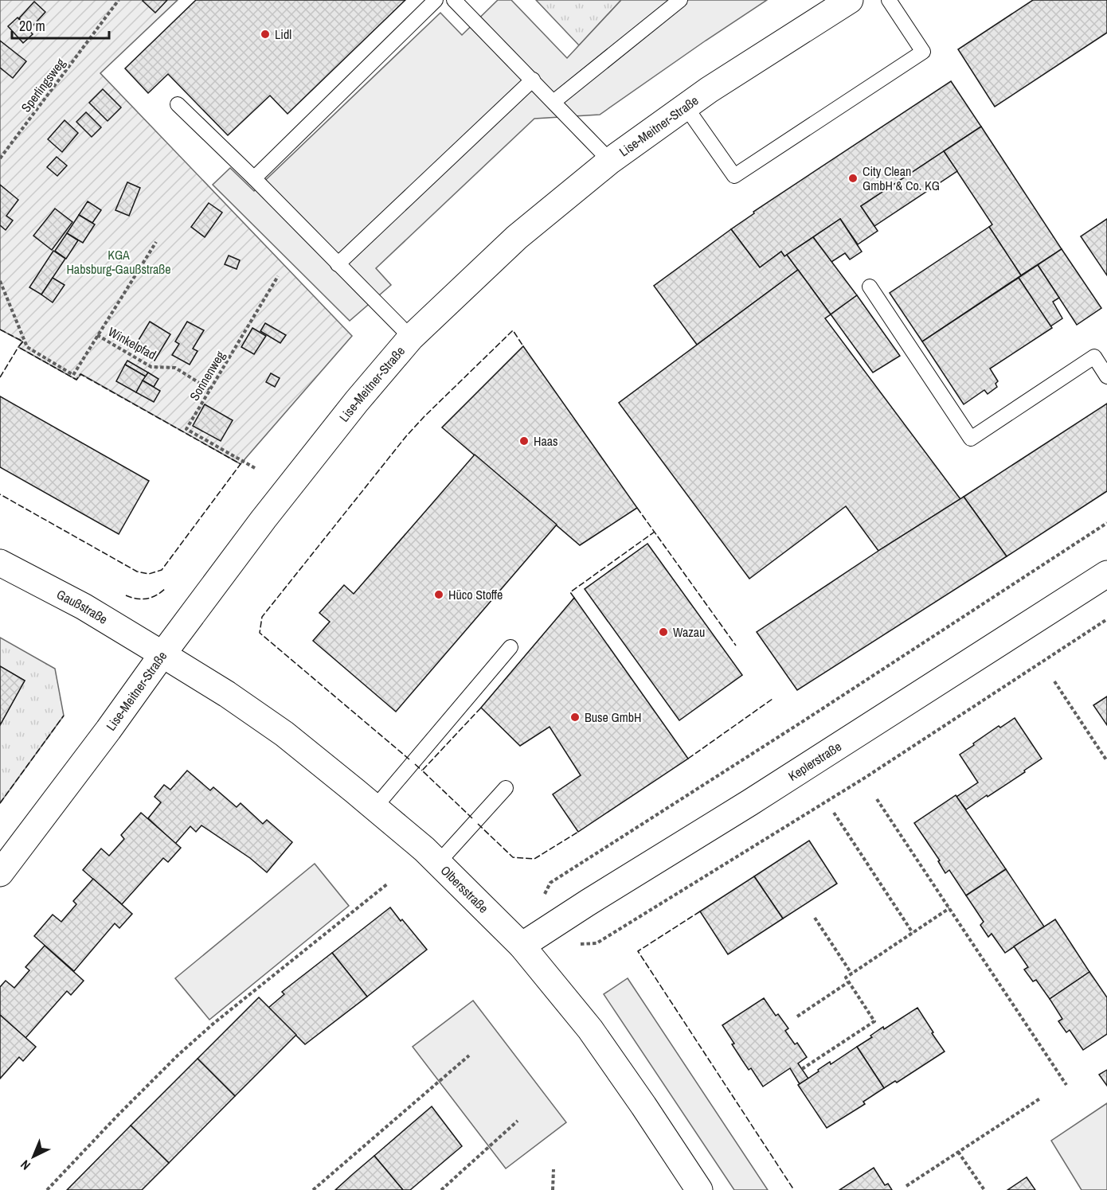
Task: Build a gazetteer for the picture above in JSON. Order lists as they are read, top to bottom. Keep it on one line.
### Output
{"streets":{"street":["Lise-Meitner-Straße","Gaußstraße","Keplerstraße","Olbersstraße"],"path":["Sperlingsweg","Winkelpfad","Sonnenweg"]},"crossings":[["Lise-Meitner-Straße","Gaußstraße"],["Lise-Meitner-Straße","Olbersstraße"],["Winkelpfad","Sonnenweg"],["Gaußstraße","Olbersstraße"],["Keplerstraße","Olbersstraße"]],"parks":["KGA Habsburg-Gaußstraße"],"places":["Lidl","City Clean GmbH & Co. KG","Haas","Hüco Stoffe","Wazau","Buse GmbH"],"scale_bar":"20 m","north":"bottom left"}
